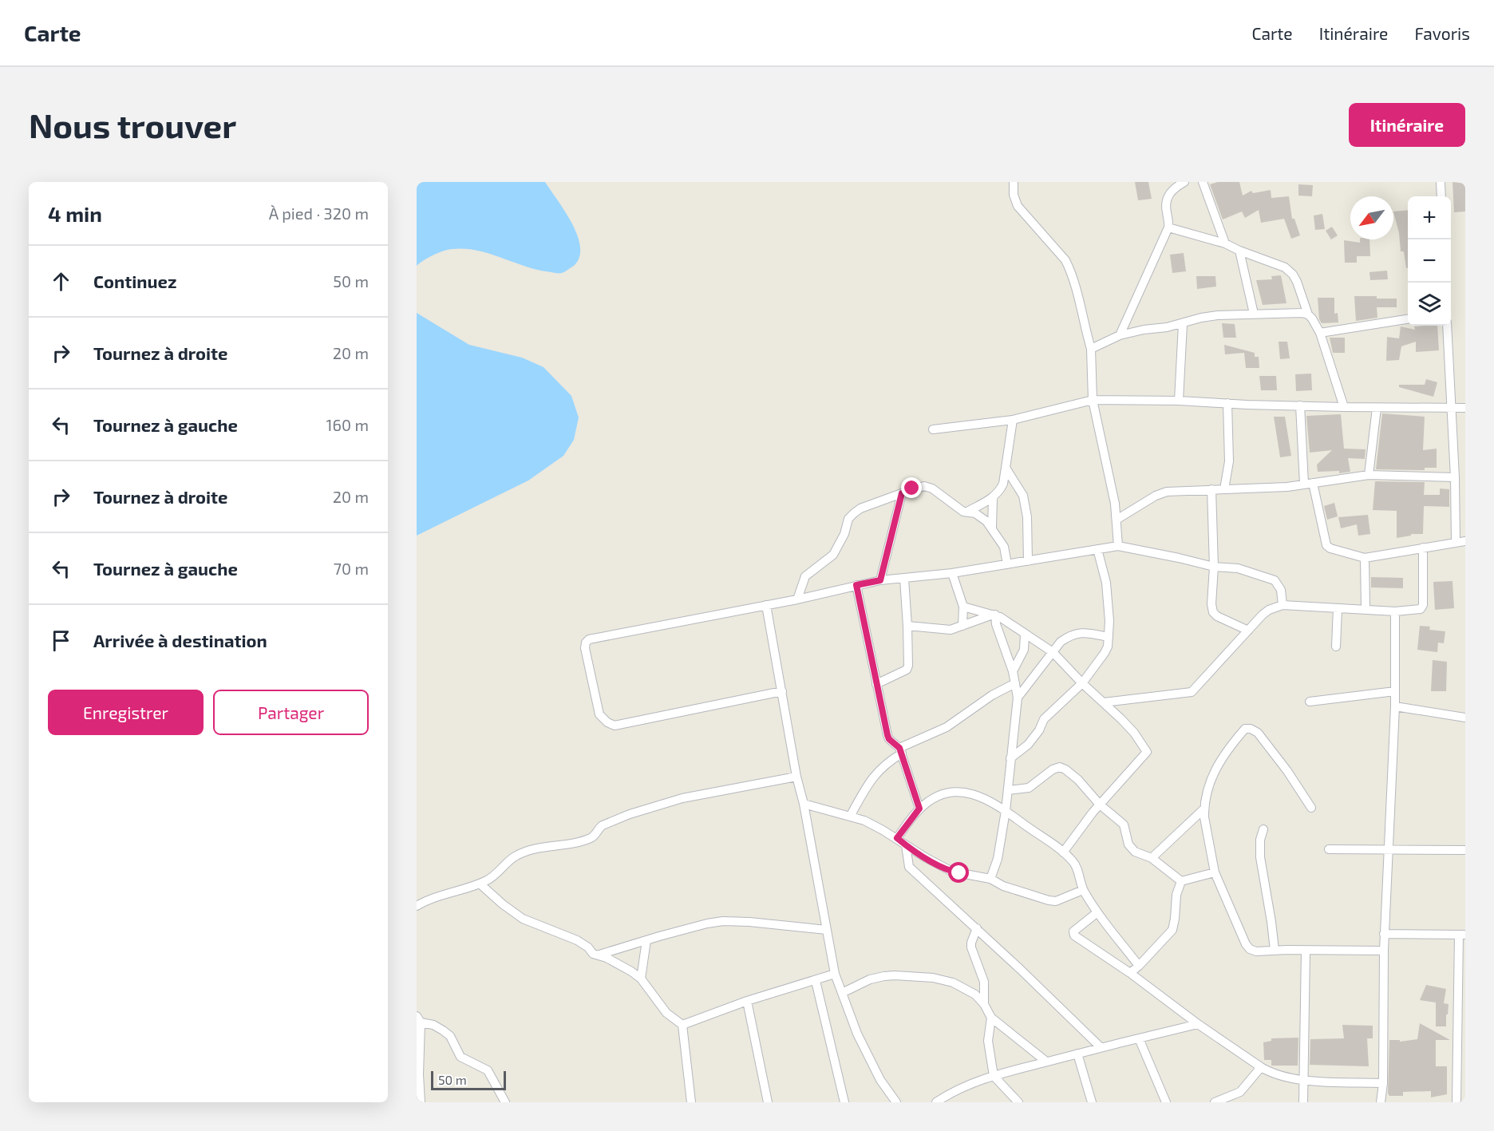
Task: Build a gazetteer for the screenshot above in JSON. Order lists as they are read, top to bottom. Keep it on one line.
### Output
{"scale_bar":"50 m","north":"bottom left","page":{"header":"Carte","nav":["Carte","Itinéraire","Favoris"],"buttons":["Itinéraire",["Enregistrer","Partager"]],"title":"Nous trouver","heading":["4 min","À pied · 320 m"],"map_buttons":["+","−"],"list":[["Continuez","50 m"],["Tournez à droite","20 m"],["Tournez à gauche","160 m"],["Tournez à droite","20 m"],["Tournez à gauche","70 m"],"Arrivée à destination"],"scale":"50 m"}}
